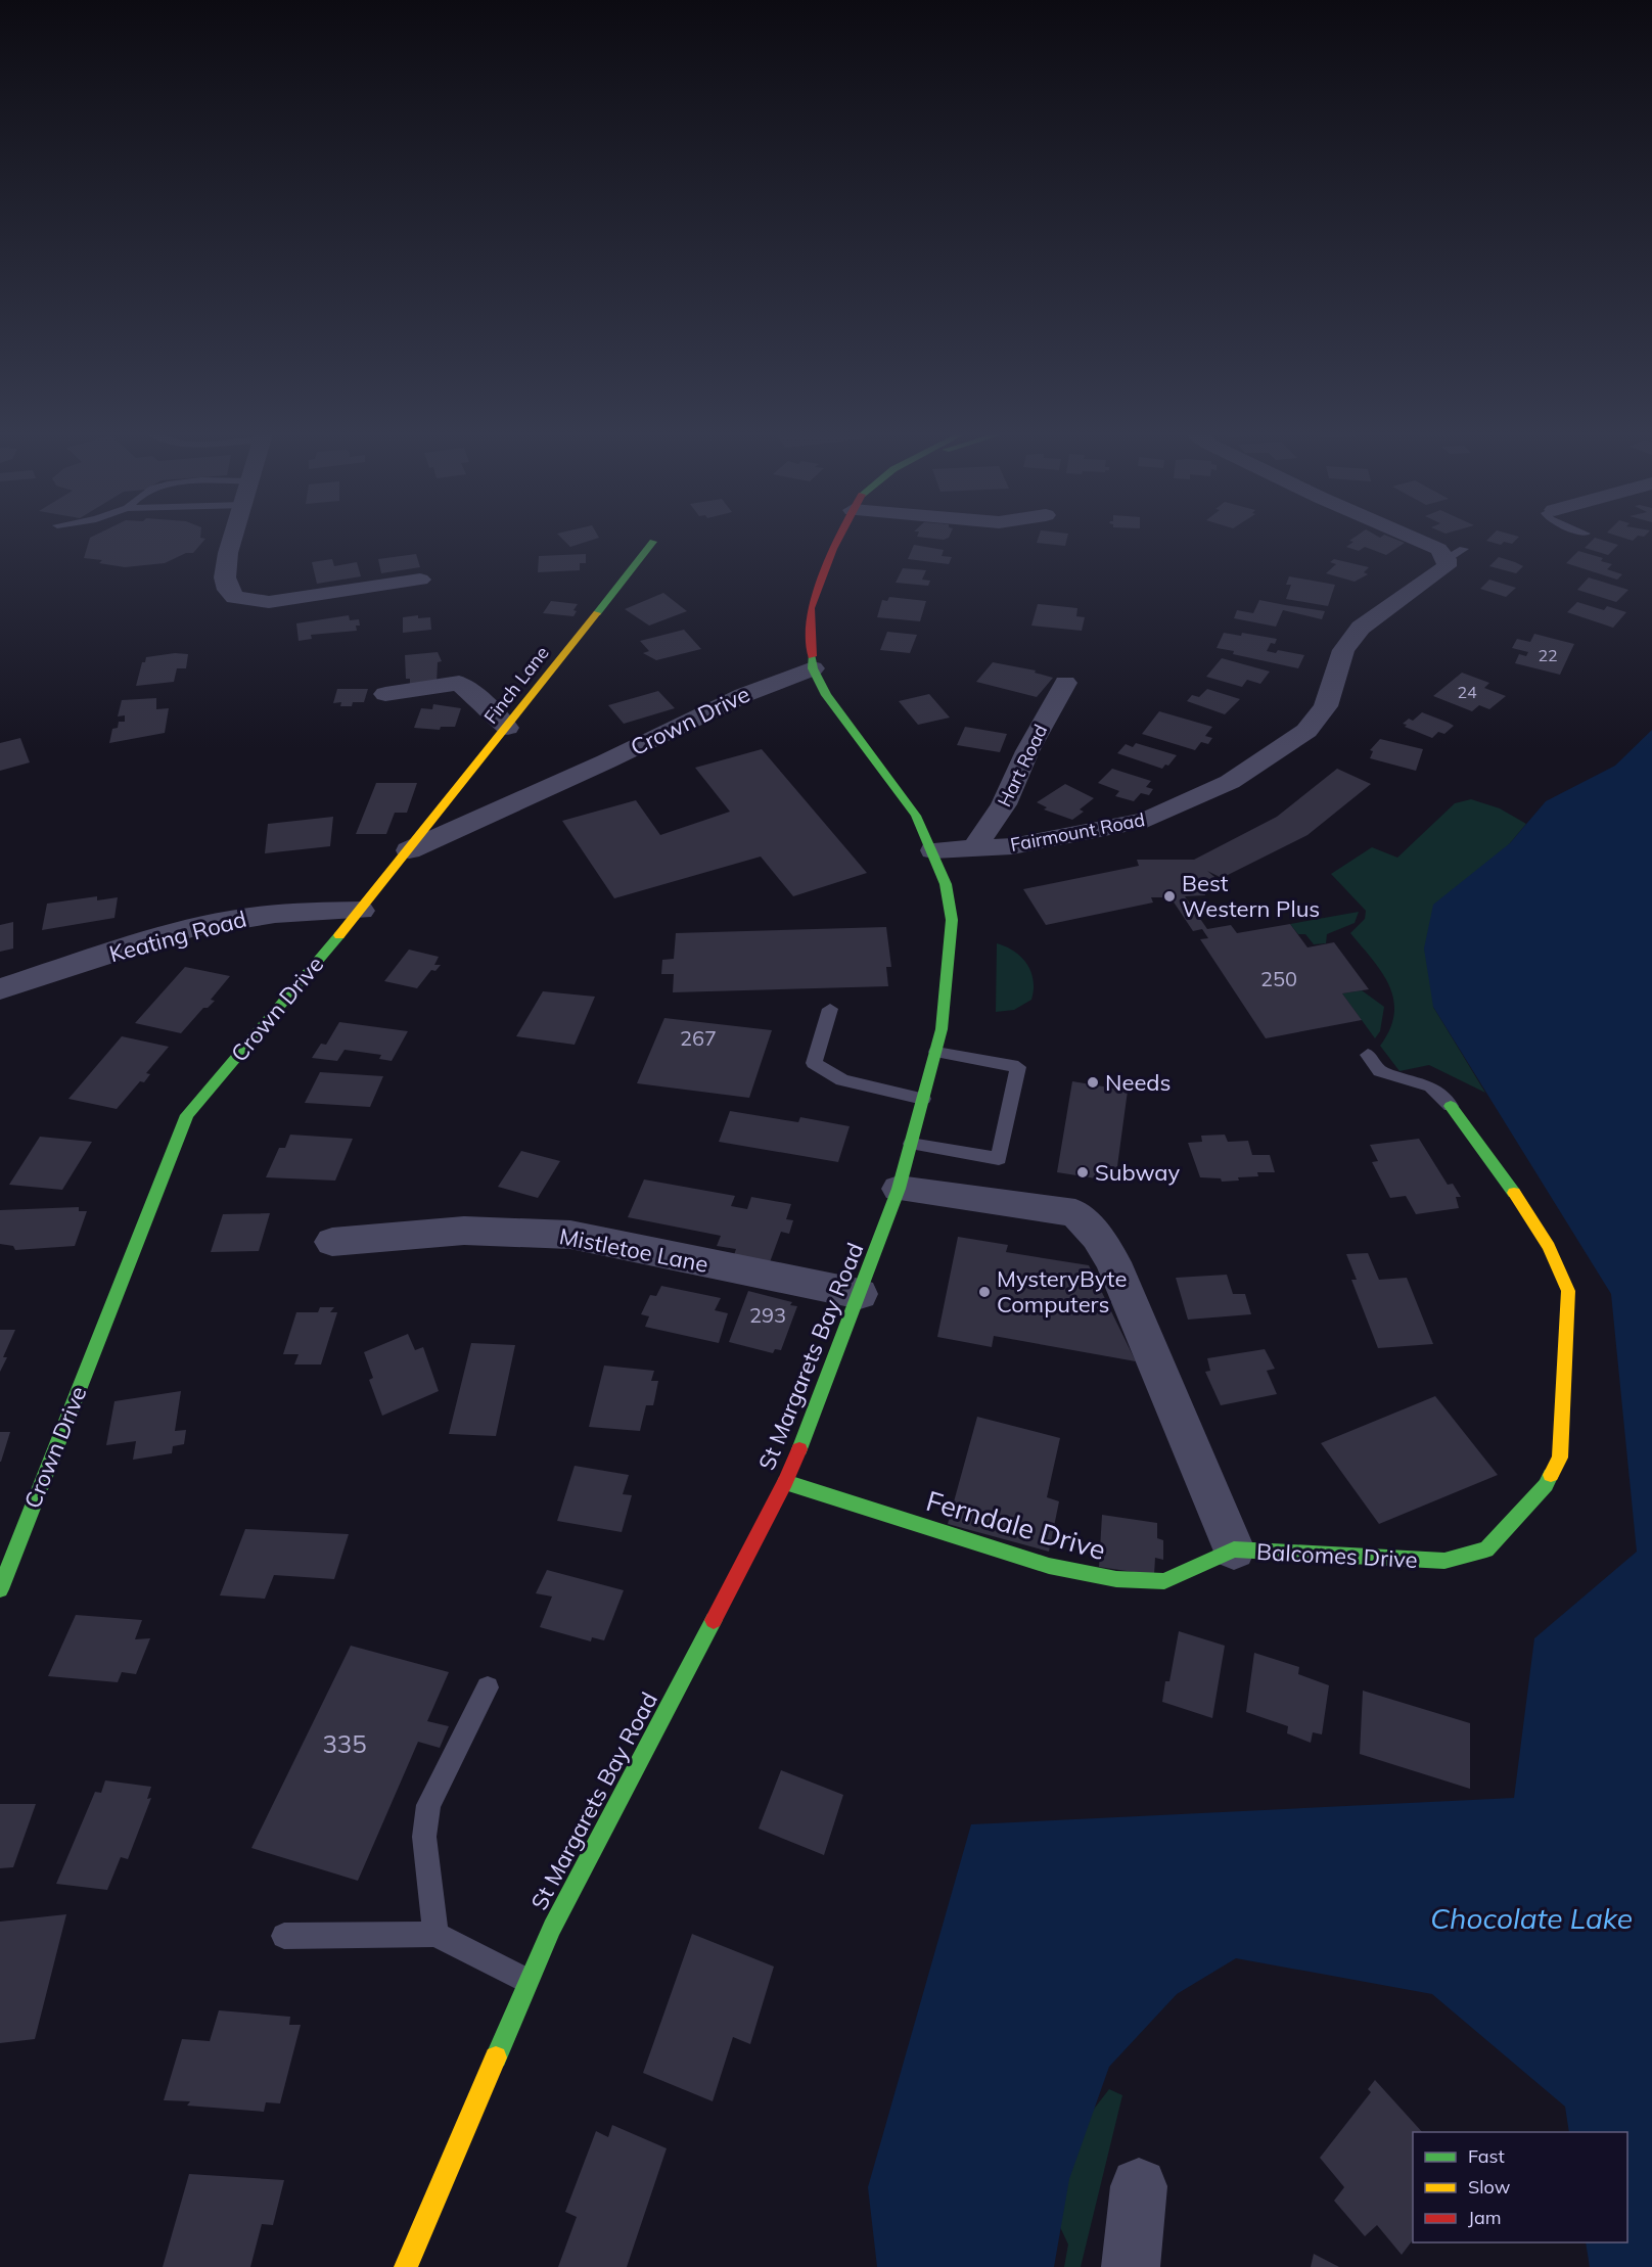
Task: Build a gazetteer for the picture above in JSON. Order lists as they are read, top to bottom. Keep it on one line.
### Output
{"streets":{"main road":["Finch Lane","Crown Drive","St Margarets Bay Road","Ferndale Drive","Balcomes Drive"],"street":["Hart Road","Fairmount Road","Keating Road","Mistletoe Lane"]},"crossings":[["Finch Lane","Crown Drive"],["Crown Drive","Keating Road"],["Crown Drive","St Margarets Bay Road"],["Hart Road","Fairmount Road"],["Fairmount Road","St Margarets Bay Road"],["Mistletoe Lane","St Margarets Bay Road"],["St Margarets Bay Road","Ferndale Drive"],["St Margarets Bay Road","Balcomes Drive"],["Ferndale Drive","Balcomes Drive"]],"water":["Chocolate Lake"],"places":["Best Western Plus","Needs","Subway","MysteryByte Computers"],"house_numbers":["22","24","250","267","293","335"],"legend":["Fast","Slow","Jam"]}
